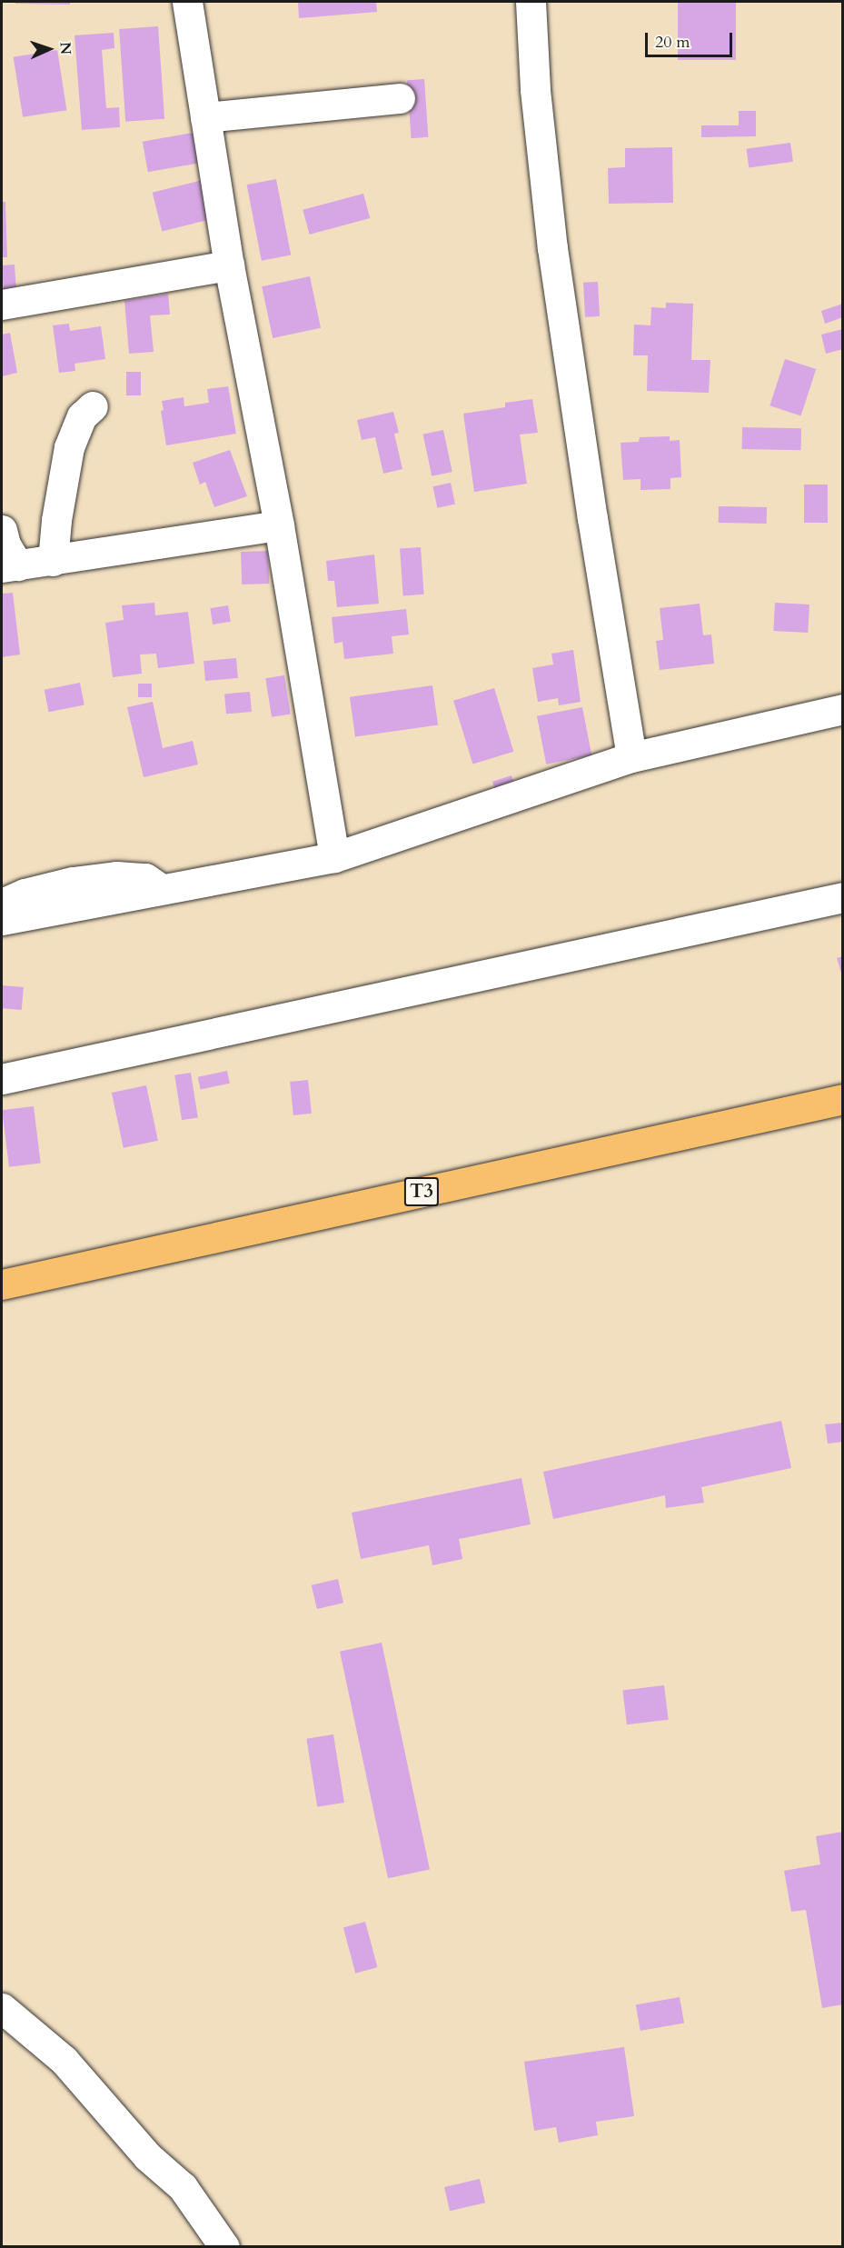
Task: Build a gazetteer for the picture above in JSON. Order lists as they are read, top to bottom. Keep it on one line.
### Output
{"streets":{"highway":["T3"]},"scale_bar":"20 m","north":"right"}
